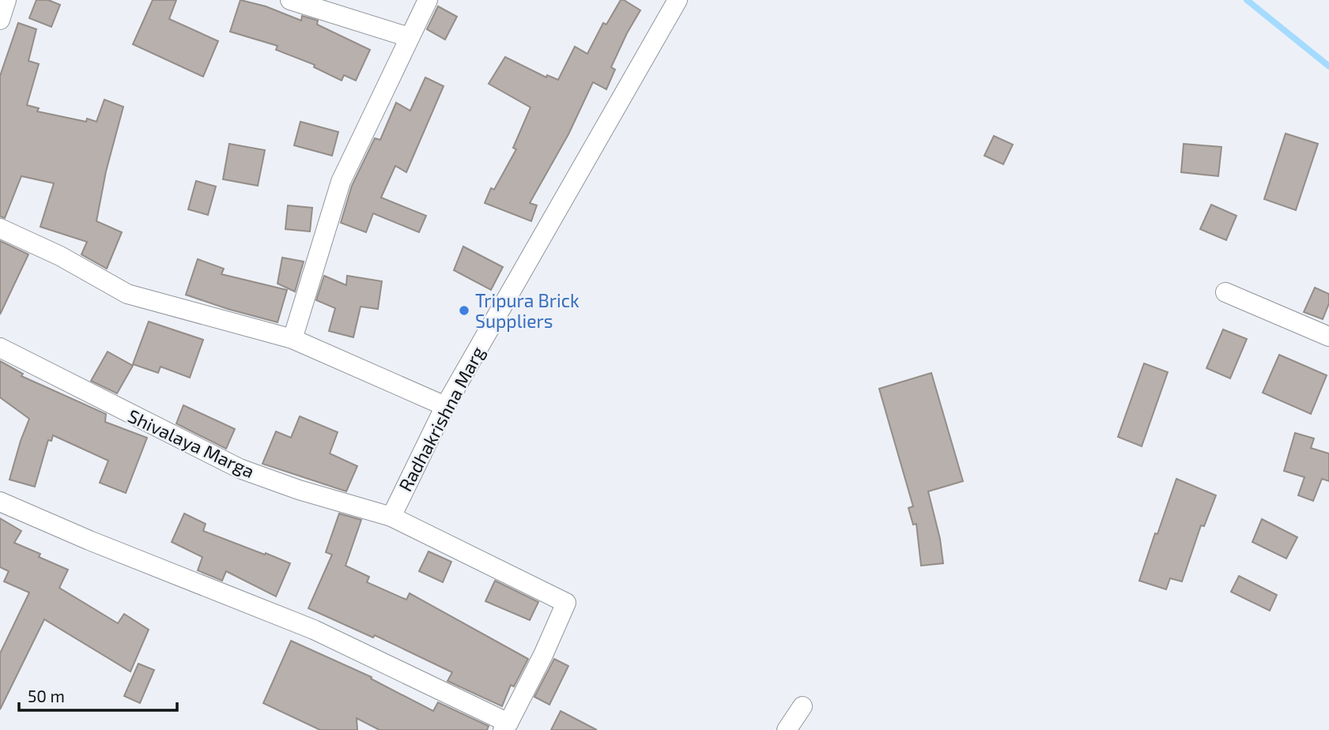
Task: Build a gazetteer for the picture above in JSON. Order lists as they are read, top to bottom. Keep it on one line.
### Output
{"streets":{"street":["Radhakrishna Marg","Shivalaya Marga"]},"crossings":[["Radhakrishna Marg","Shivalaya Marga"]],"places":["Tripura Brick Suppliers"],"scale_bar":"50 m"}
